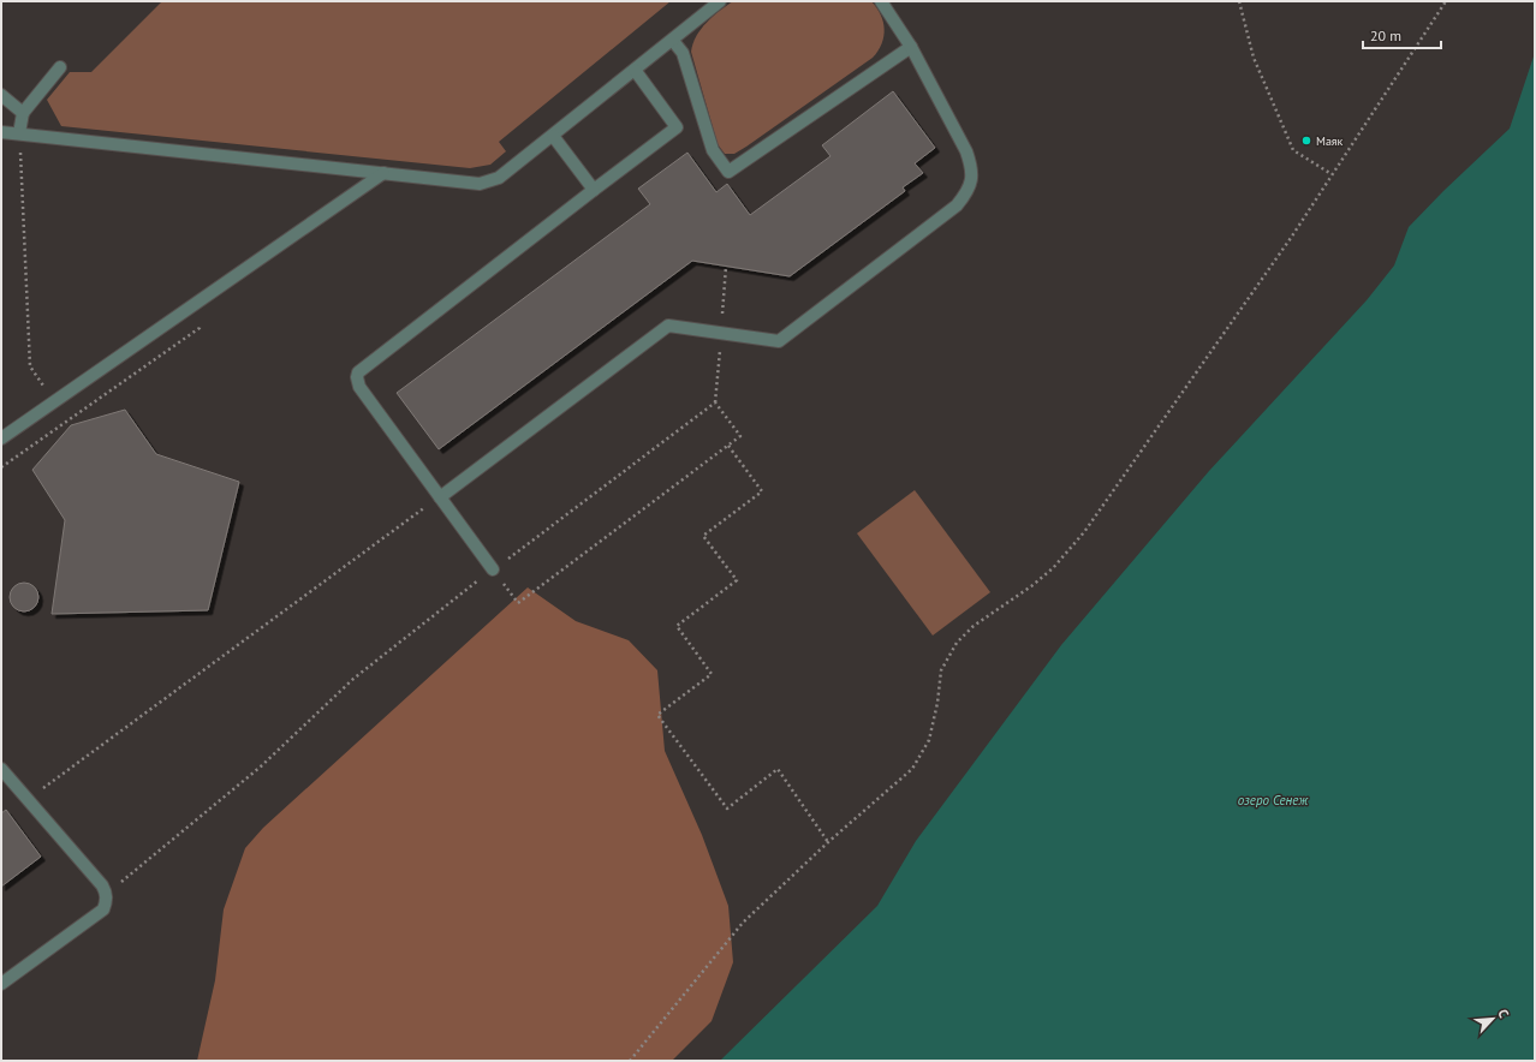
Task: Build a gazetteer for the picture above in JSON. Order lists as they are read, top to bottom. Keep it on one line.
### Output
{"water":["озеро Сенеж"],"places":["Маяк"],"scale_bar":"20 m","north":"top right"}
